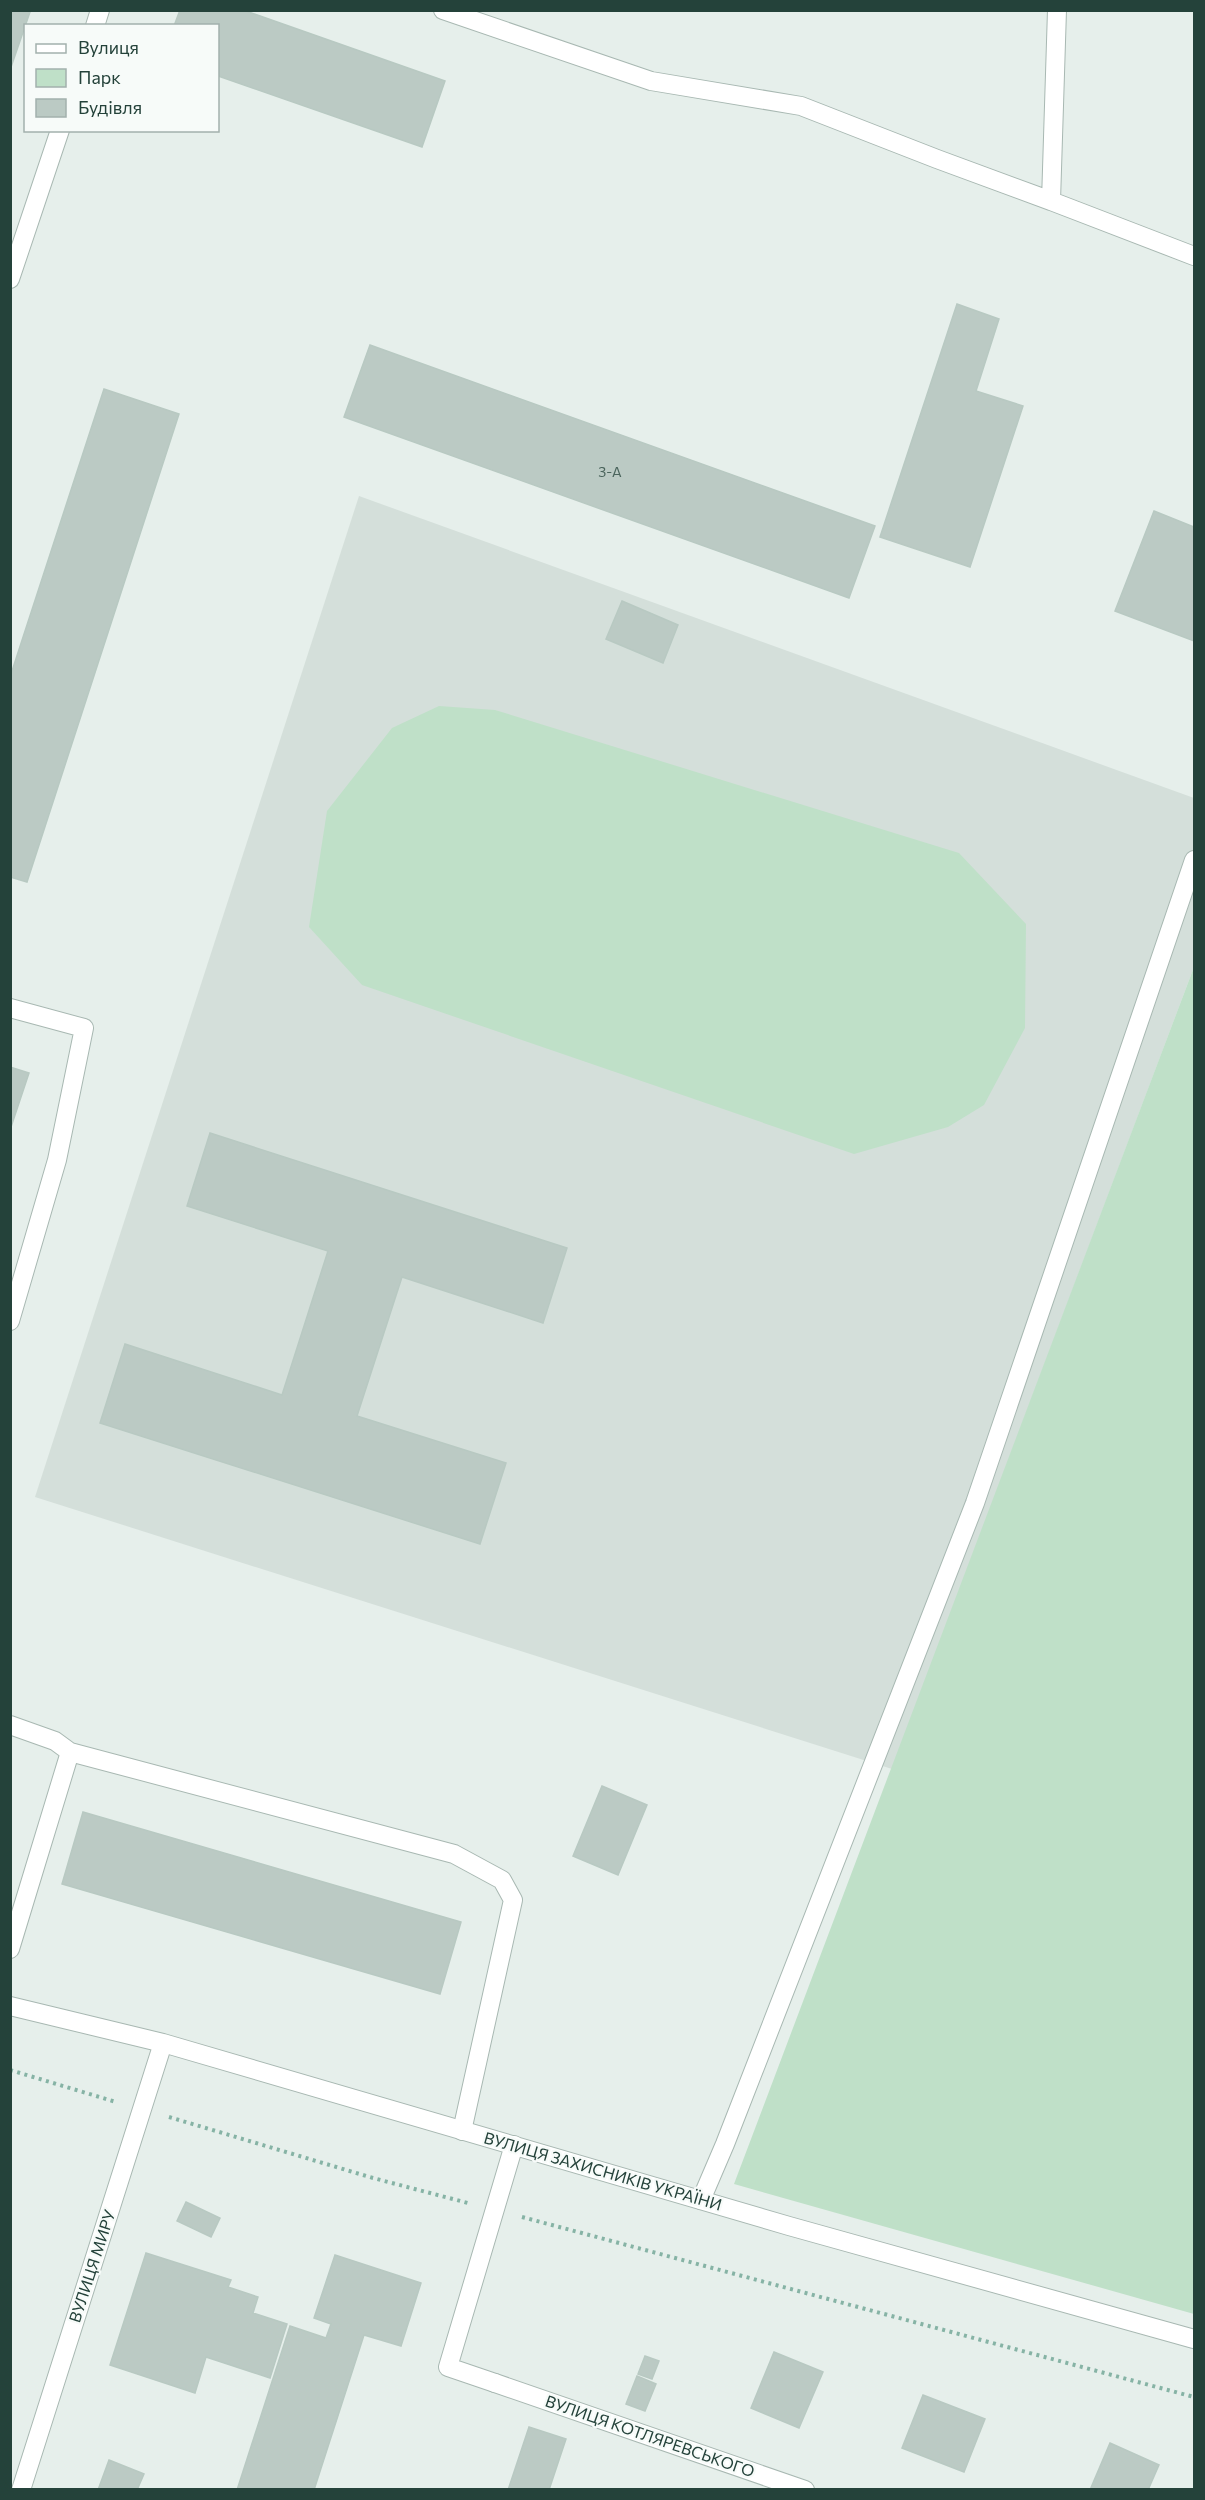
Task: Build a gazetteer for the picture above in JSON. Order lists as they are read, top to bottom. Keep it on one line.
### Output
{"streets":{"street":["ВУЛИЦЯ ЗАХИСНИКІВ УКРАЇНИ","ВУЛИЦЯ МИРУ","ВУЛИЦЯ КОТЛЯРЕВСЬКОГО"]},"crossings":[["ВУЛИЦЯ ЗАХИСНИКІВ УКРАЇНИ","ВУЛИЦЯ МИРУ"]],"house_numbers":["3-А"],"legend":["Вулиця","Парк","Будівля"]}
